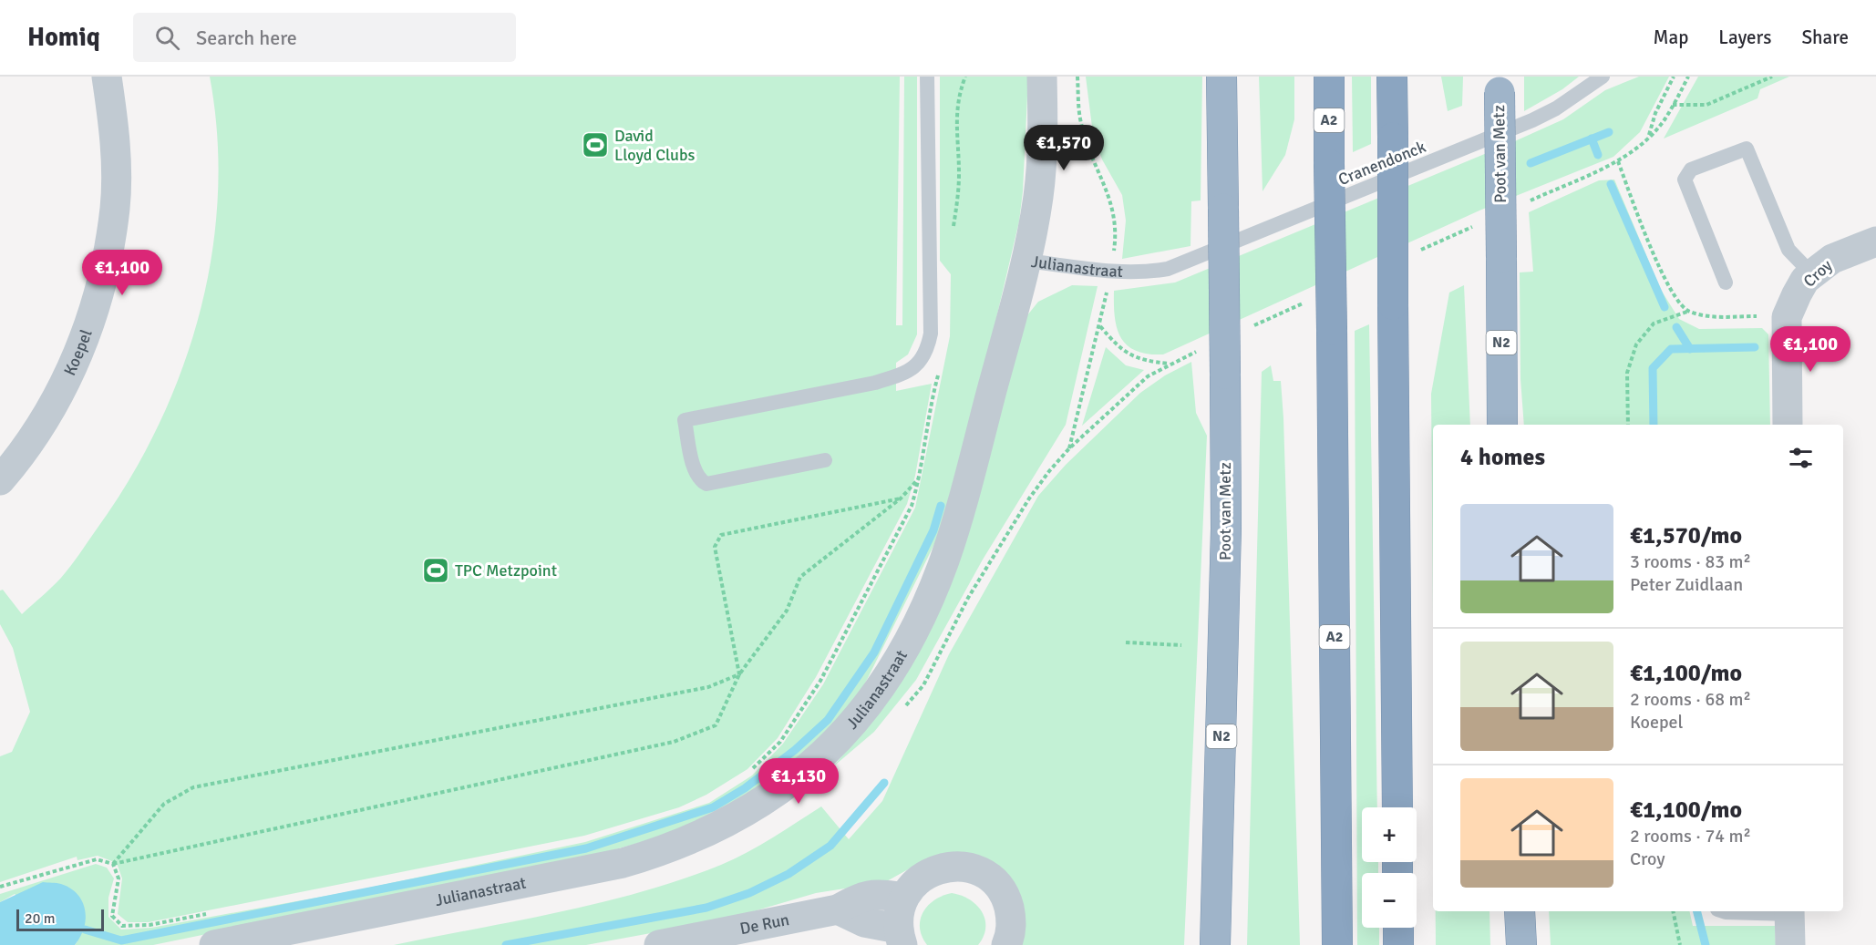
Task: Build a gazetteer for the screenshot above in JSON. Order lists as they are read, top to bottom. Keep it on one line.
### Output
{"streets":{"highway":["A2","Poot van Metz","N2"],"street":["Julianastraat","Croy","Koepel","De Run"],"lane":["Cranendonck"]},"crossings":[["Cranendonck","Julianastraat"]],"places":{"sports":["David Lloyd Clubs","TPC Metzpoint"]},"scale_bar":"20 m","page":{"header":"Homiq","search":"Search here","nav":["Map","Layers","Share"],"price":["€1,570","€1,100","€1,100","€1,130"],"heading":"4 homes","list":[{"name":"€1,570/mo","note":"3 rooms · 83 m² · Peter Zuidlaan"},{"name":"€1,100/mo","note":"2 rooms · 68 m² · Koepel"},{"name":"€1,100/mo","note":"2 rooms · 74 m² · Croy"}],"map_buttons":["+","−"],"scale":"20 m"}}
